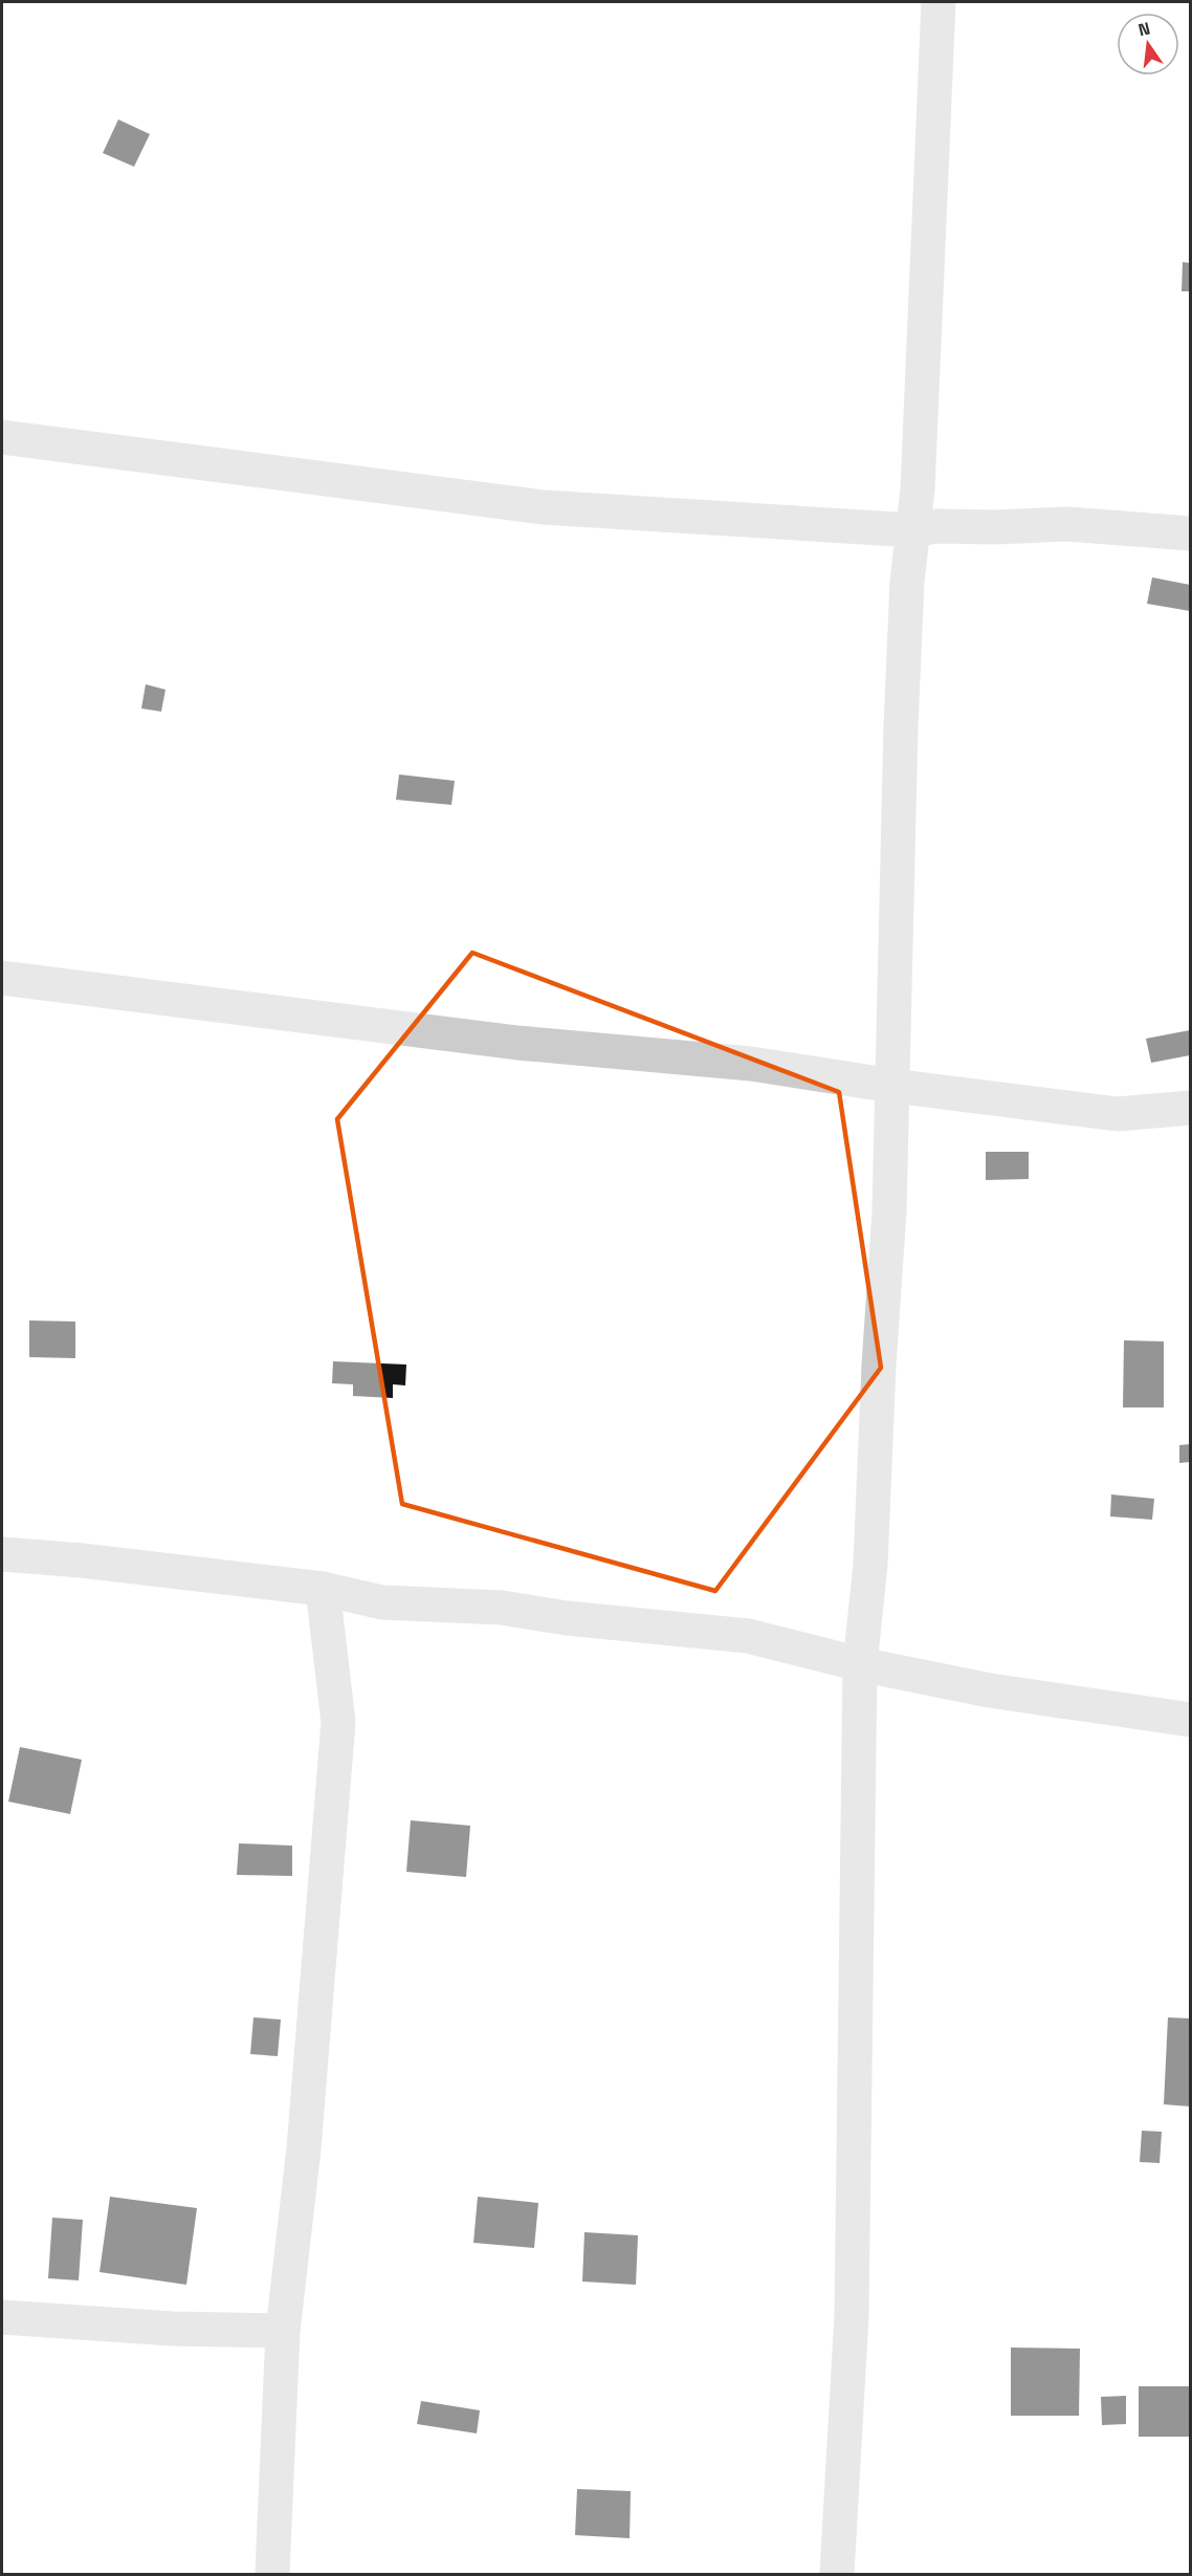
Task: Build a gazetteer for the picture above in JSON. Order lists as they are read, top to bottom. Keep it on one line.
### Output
{"north":"top"}
